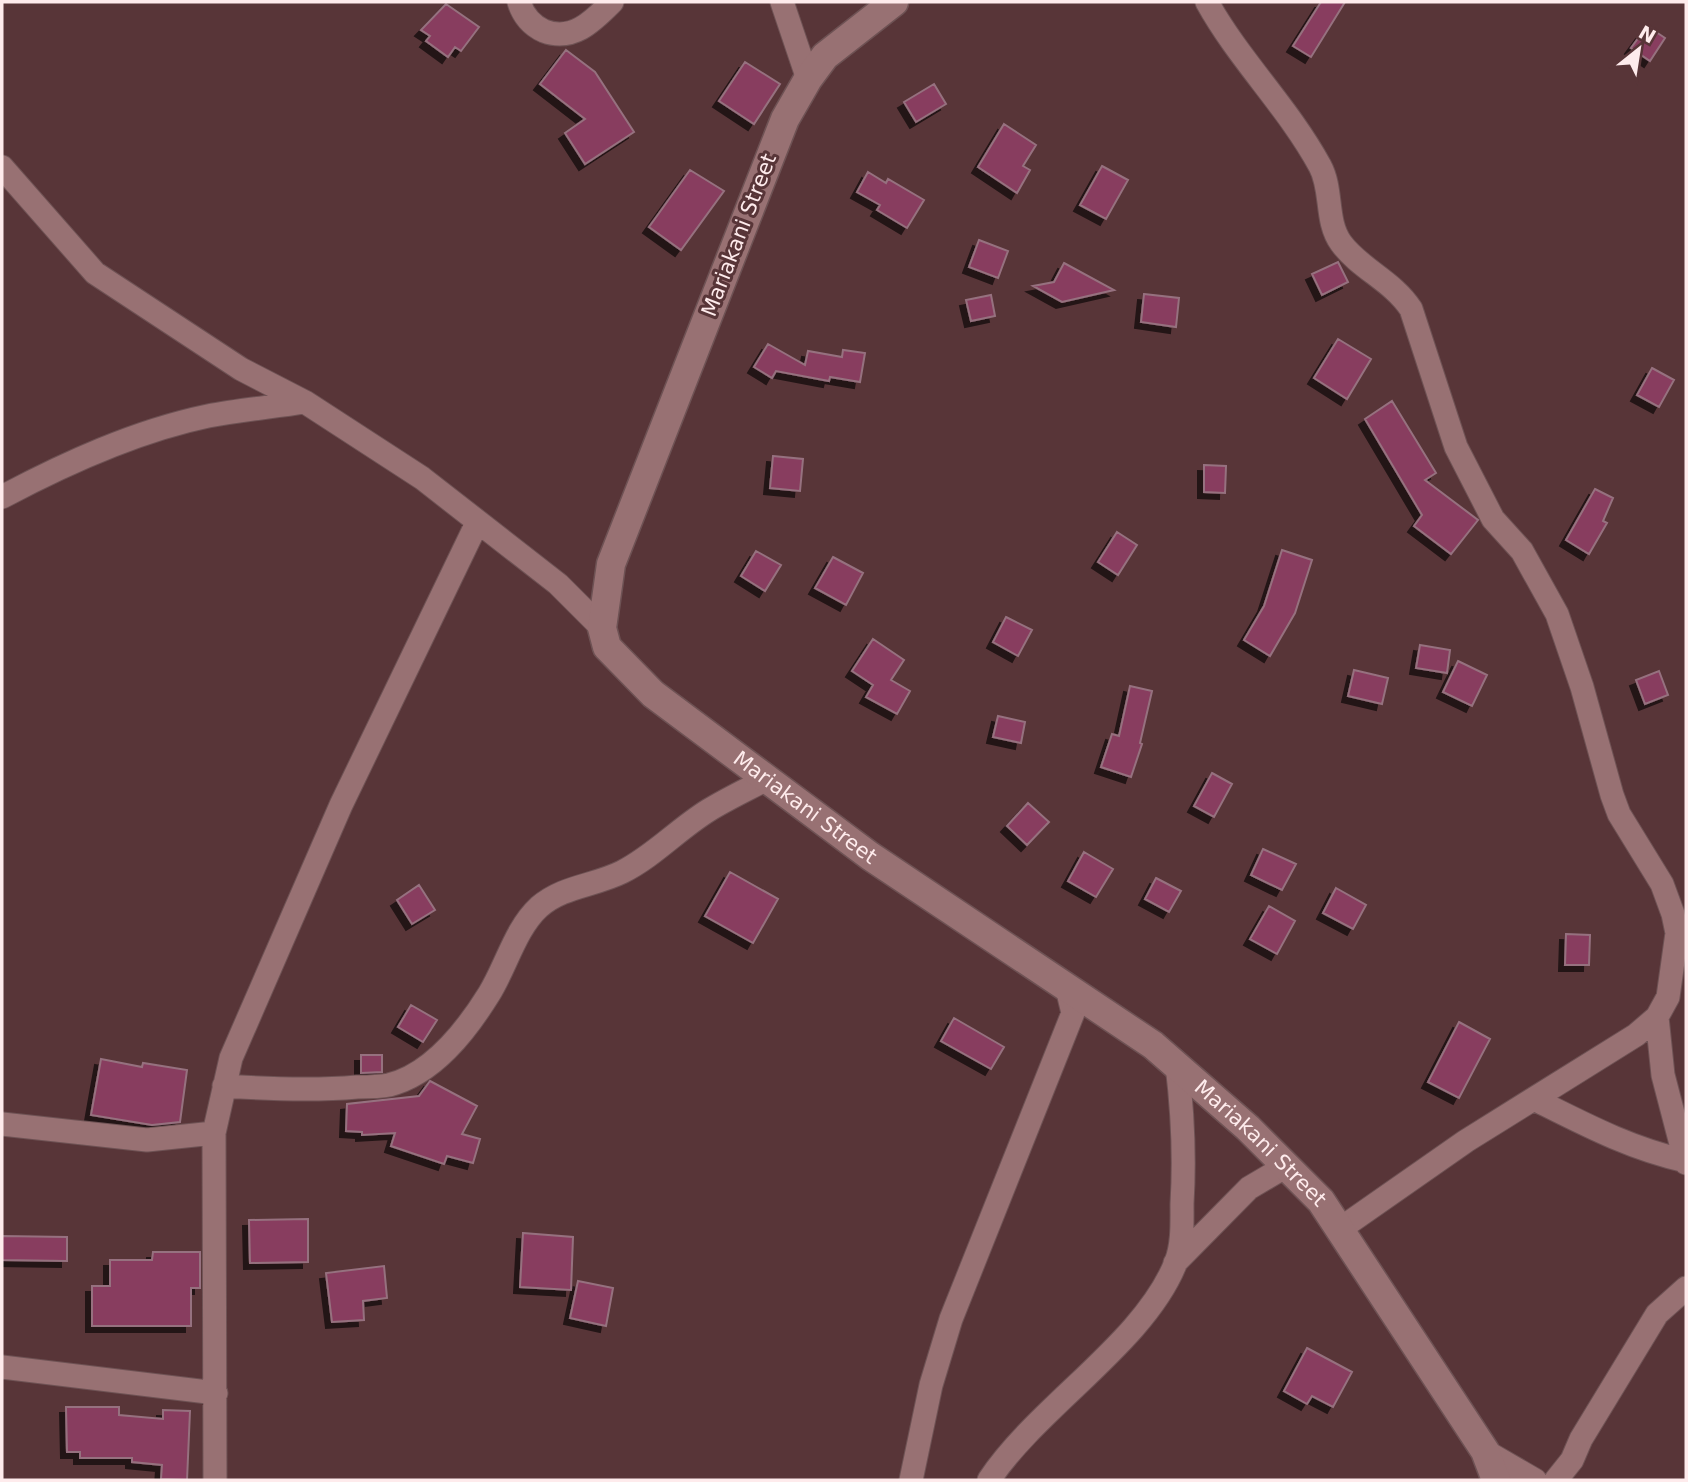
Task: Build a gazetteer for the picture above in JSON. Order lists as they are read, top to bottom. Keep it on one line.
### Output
{"streets":{"street":["Mariakani Street"]},"north":"top right"}
